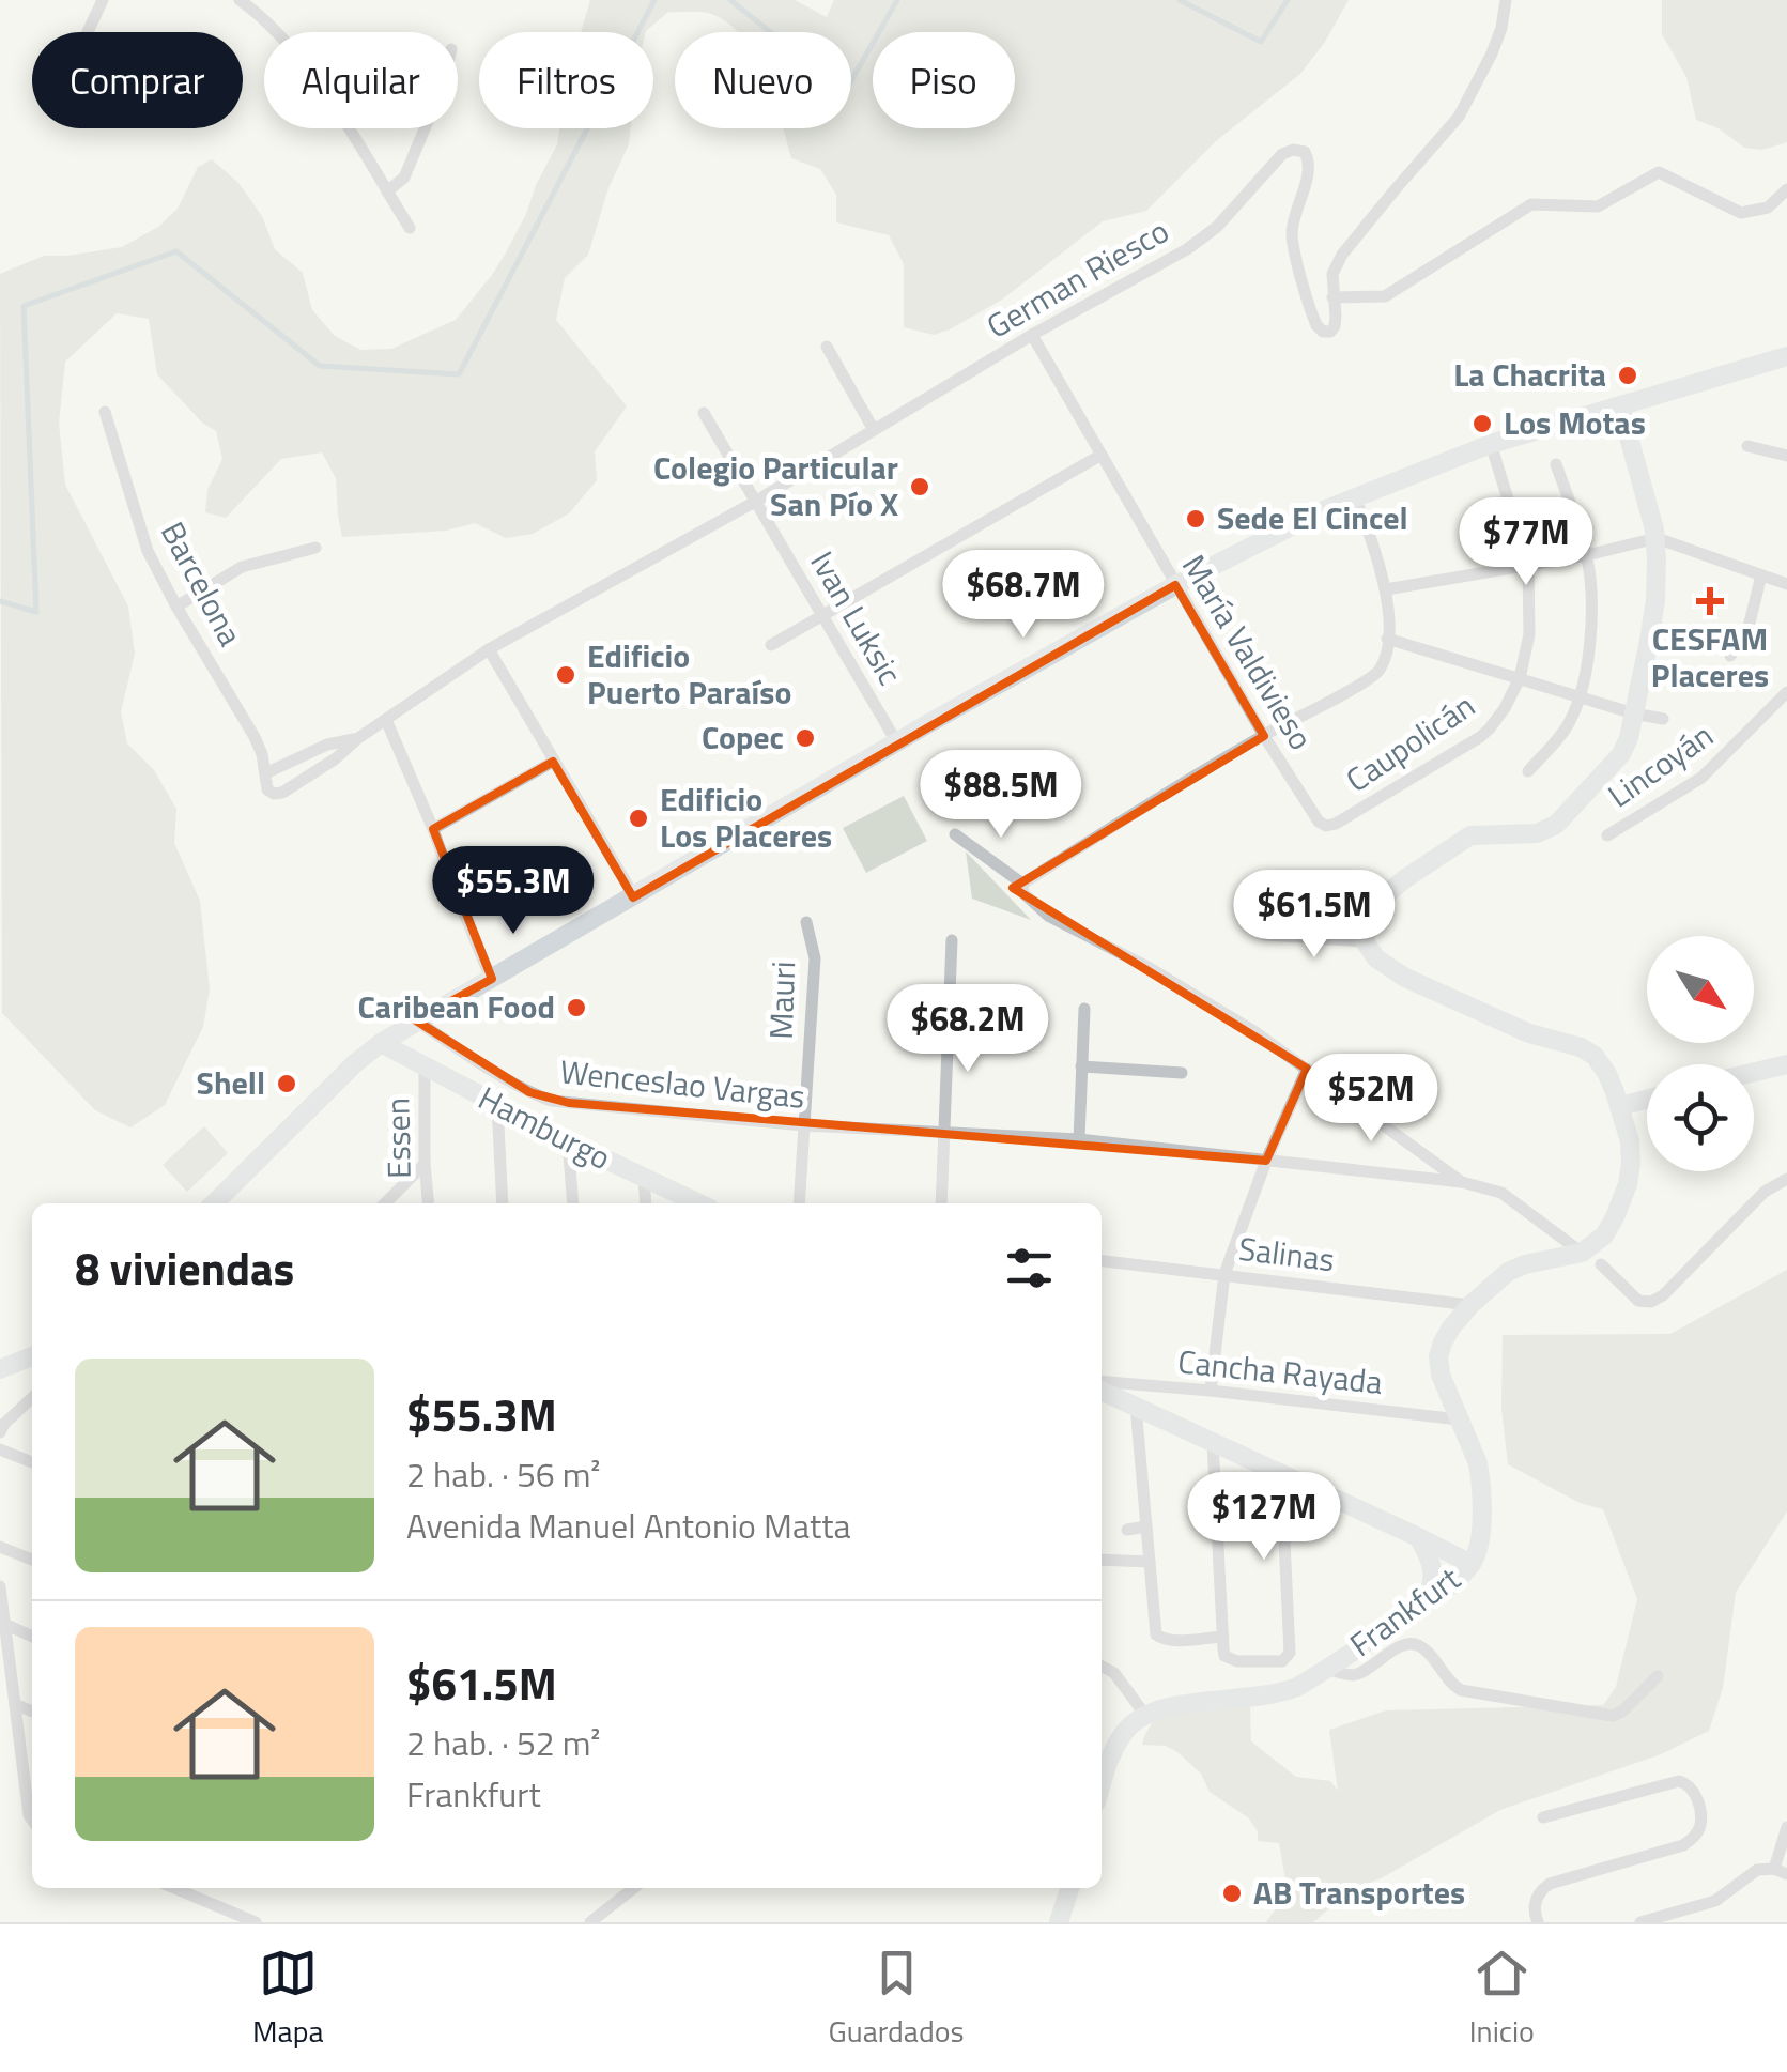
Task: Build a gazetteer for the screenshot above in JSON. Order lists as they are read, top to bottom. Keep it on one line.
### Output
{"streets":{"street":["German Riesco","Barcelona","Ivan Luksic","María Valdivieso","Caupolicán","Lincoyán","Mauri","Wenceslao Vargas","Hamburgo","Essen","Salinas","Cancha Rayada","Frankfurt"]},"crossings":[["German Riesco","Barcelona"],["German Riesco","Ivan Luksic"],["German Riesco","María Valdivieso"],["María Valdivieso","Caupolicán"],["Mauri","Wenceslao Vargas"],["Wenceslao Vargas","Frankfurt"],["Hamburgo","Essen"],["Salinas","Frankfurt"],["Cancha Rayada","Frankfurt"]],"places":{"other":["La Chacrita","Los Motas","Colegio Particular San Pío X","Sede El Cincel","Edificio Puerto Paraíso","Copec","Edificio Los Placeres","Caribean Food","Shell","AB Transportes"],"health":["CESFAM Placeres"]},"north":"bottom right","page":{"chip":["Comprar","Alquilar","Filtros","Nuevo","Piso"],"price":["$77M","$68.7M","$88.5M","$55.3M","$61.5M","$68.2M","$52M","$127M"],"heading":"8 viviendas","list":[{"name":"$55.3M","note":"2 hab. · 56 m² · Avenida Manuel Antonio Matta"},{"name":"$61.5M","note":"2 hab. · 52 m² · Frankfurt"}],"tabs":["Mapa","Guardados","Inicio"]}}
